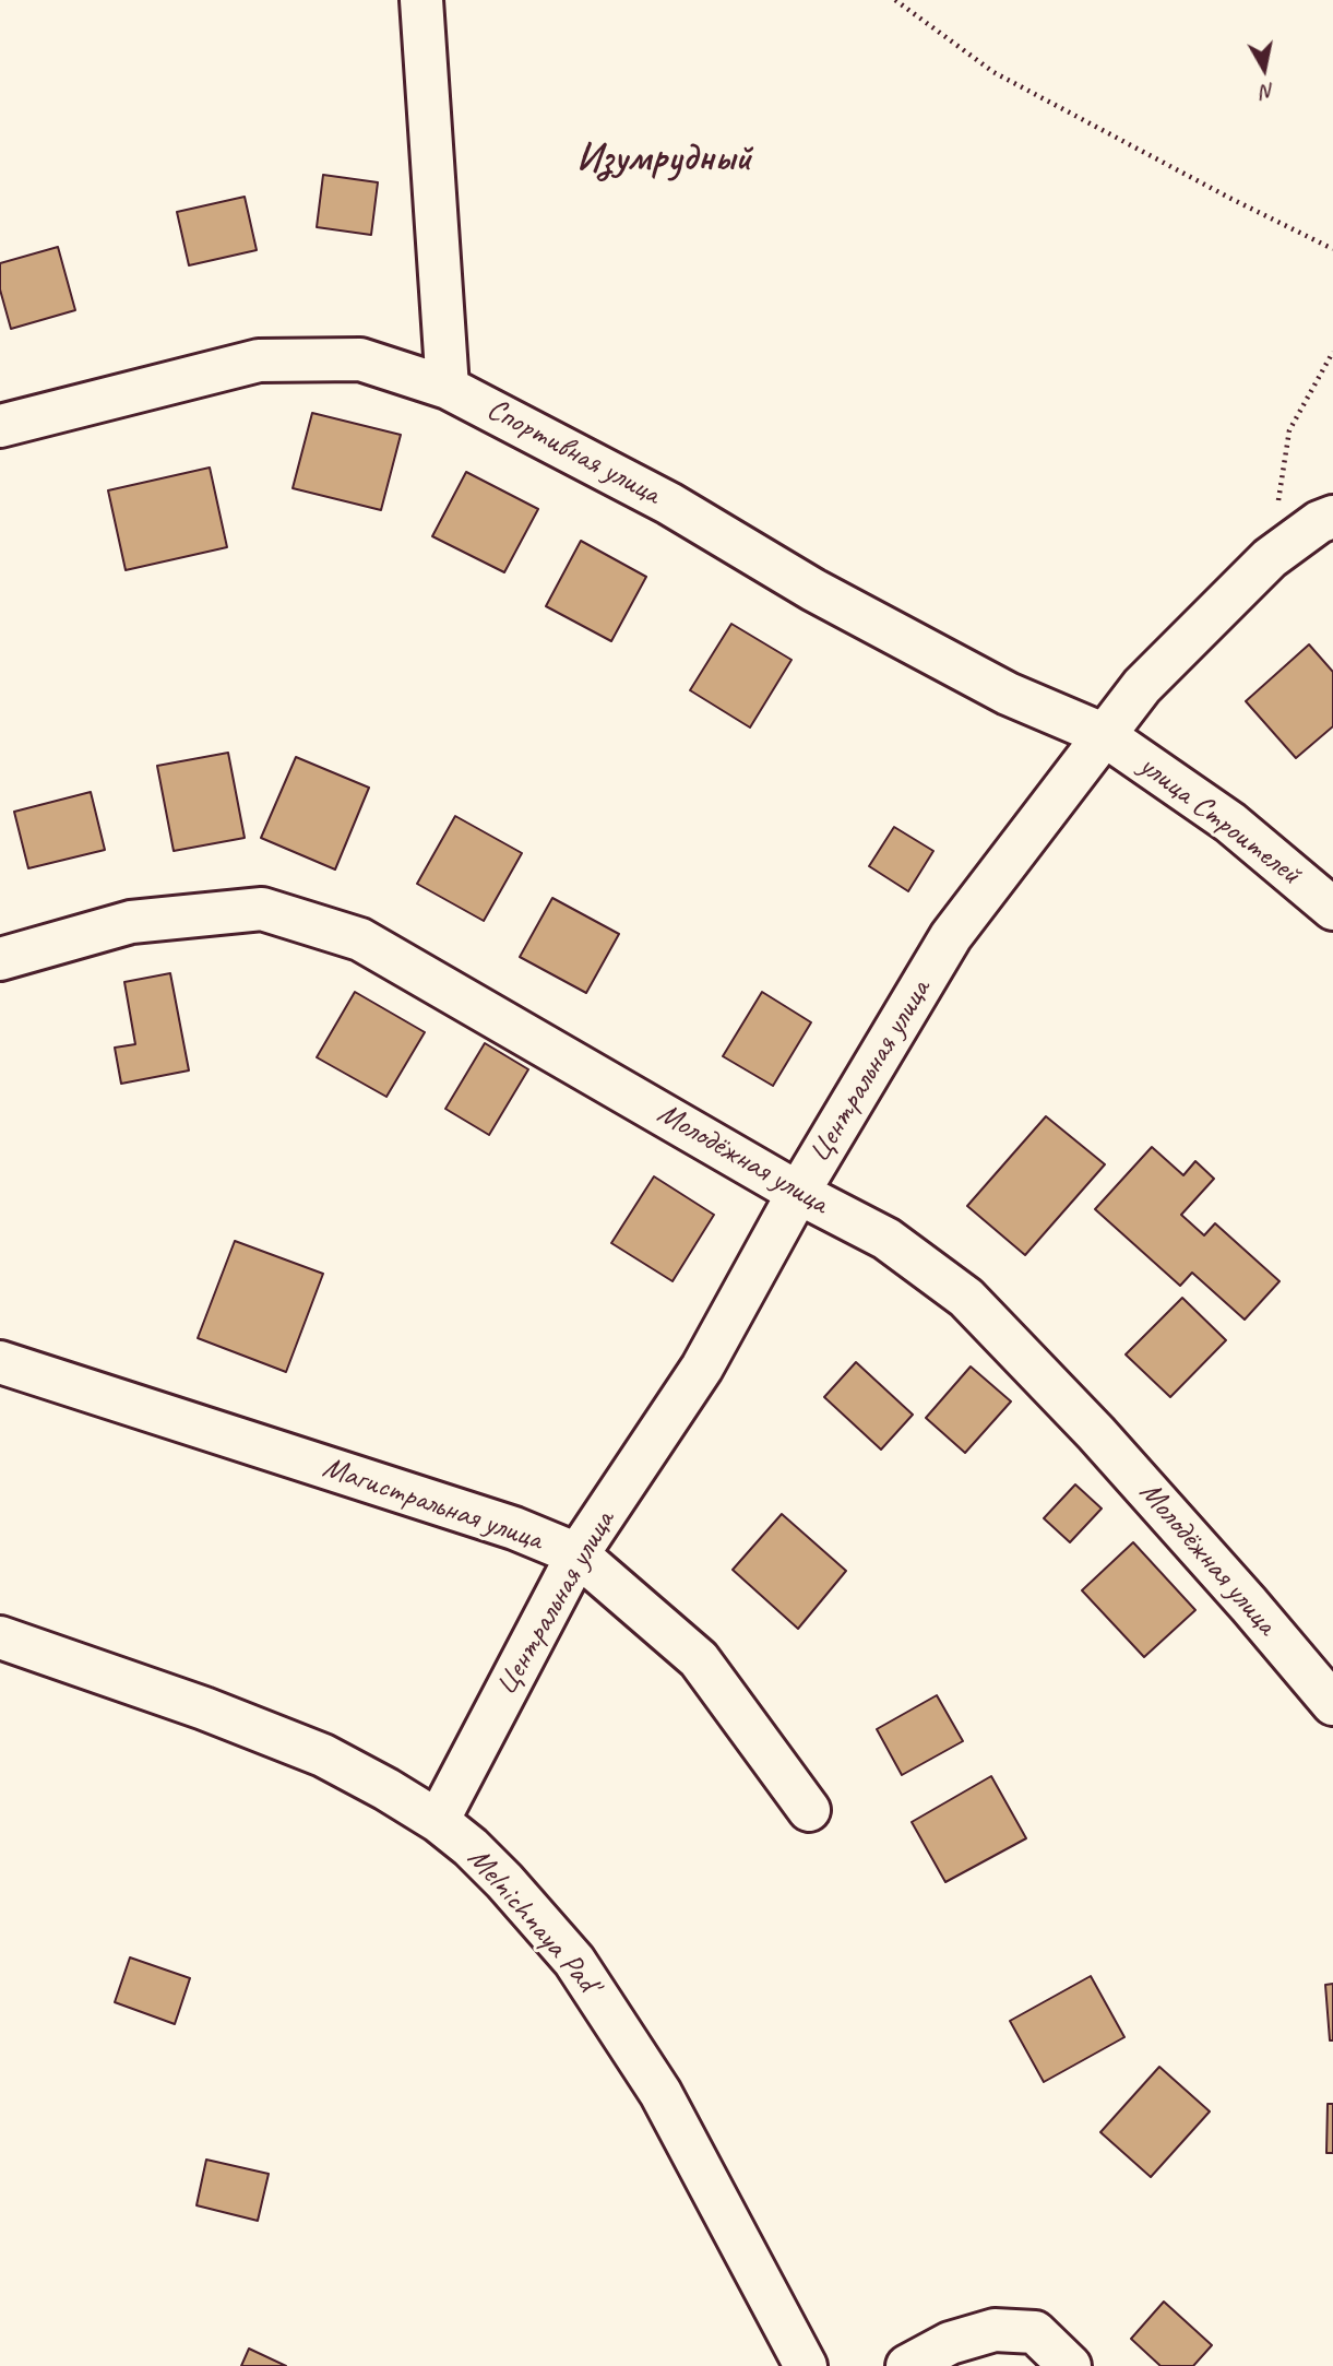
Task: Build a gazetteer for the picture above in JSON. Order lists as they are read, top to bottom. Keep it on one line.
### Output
{"streets":{"street":["Спортивная улица","улица Строителей","Центральная улица","Молодёжная улица","Магистральная улица","Melnichnaya Pad'"]},"crossings":[["Спортивная улица","улица Строителей"],["Спортивная улица","Центральная улица"],["улица Строителей","Центральная улица"],["Центральная улица","Молодёжная улица"],["Центральная улица","Магистральная улица"],["Центральная улица","Melnichnaya Pad'"]],"districts":["Изумрудный"],"north":"bottom"}
